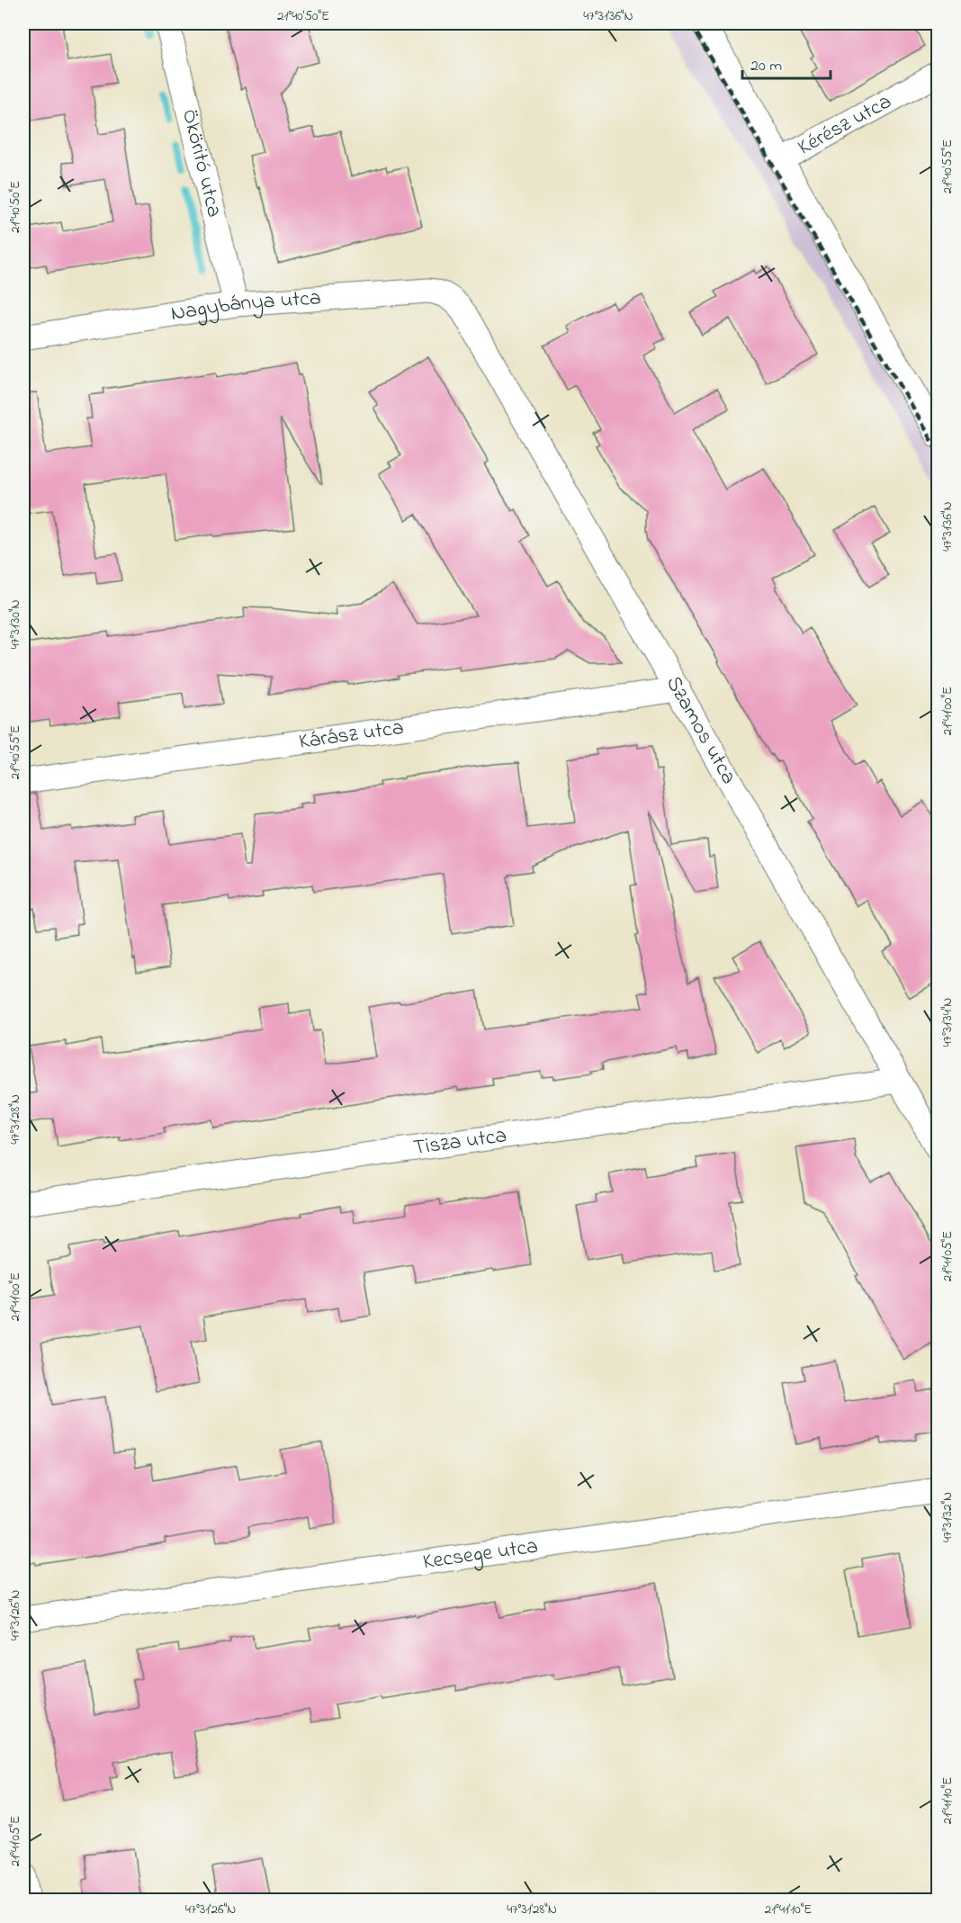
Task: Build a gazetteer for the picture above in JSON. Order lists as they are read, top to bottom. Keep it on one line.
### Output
{"streets":{"street":["Kérész utca","Ököritó utca","Nagybánya utca","Szamos utca","Kárász utca","Tisza utca","Kecsege utca"]},"crossings":[["Ököritó utca","Nagybánya utca"],["Nagybánya utca","Szamos utca"],["Szamos utca","Kárász utca"],["Szamos utca","Tisza utca"]],"scale_bar":"20 m","coordinates":["21°40'50\"E","47°31'36\"N","21°40'55\"E","47°31'30\"N","21°41'00\"E","47°31'34\"N","47°31'28\"N","21°41'05\"E","47°31'32\"N","47°31'26\"N","21°41'10\"E"]}
